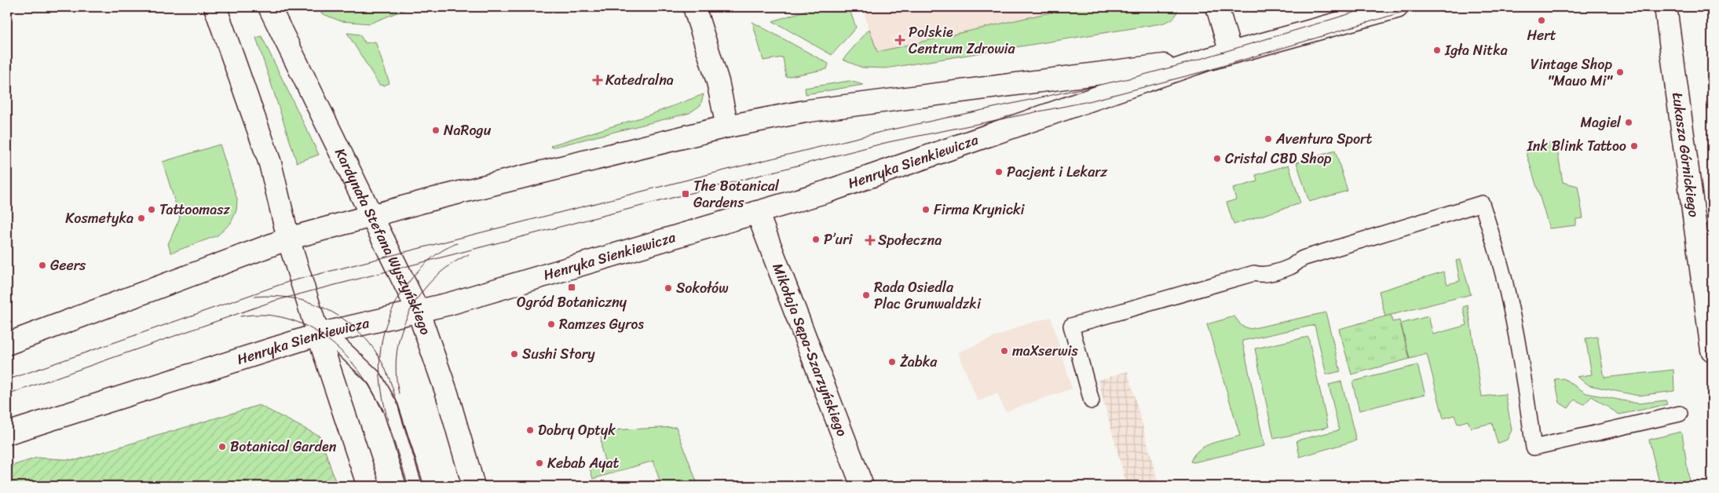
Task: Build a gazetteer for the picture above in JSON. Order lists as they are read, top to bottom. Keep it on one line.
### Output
{"streets":{"street":["Łukasza Górnickiego","Henryka Sienkiewicza","Kardynała Stefana Wyszyńskiego","Mikołaja Sępa-Szarzyńskiego"]},"crossings":[["Henryka Sienkiewicza","Kardynała Stefana Wyszyńskiego"],["Henryka Sienkiewicza","Mikołaja Sępa-Szarzyńskiego"]],"places":{"other":["Hert","Igła Nitka","Vintage Shop \"Mauo Mi\"","Magiel","NaRogu","Aventura Sport","Ink Blink Tattoo","Cristal CBD Shop","Pacjent i Lekarz","Tattoomasz","Firma Krynicki","Kosmetyka","P’uri","Geers","Sokołów","Rada Osiedla Plac Grunwaldzki","Ramzes Gyros","maXserwis","Sushi Story","Żabka","Dobry Optyk","Botanical Garden","Kebab Ayat"],"health":["Polskie Centrum Zdrowia","Katedralna","Społeczna"],"transit":["The Botanical Gardens","Ogród Botaniczny"]}}
